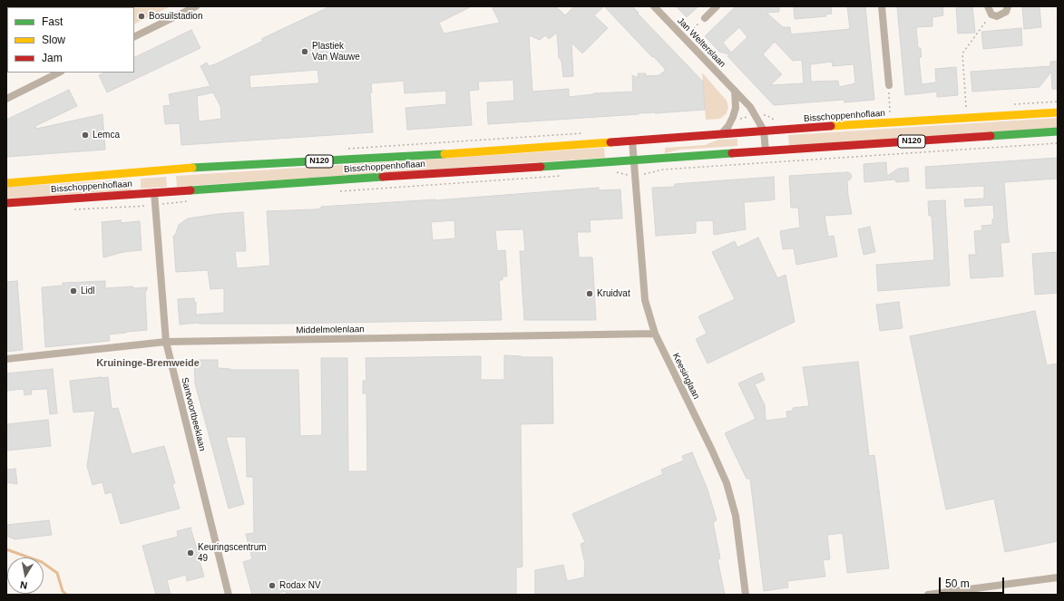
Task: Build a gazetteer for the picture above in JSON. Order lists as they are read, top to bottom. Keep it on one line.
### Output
{"streets":{"main road":["Bisschoppenhoflaan","N120"],"street":["Jan Welterslaan","Middelmolenlaan","Keesinglaan","Santvoortbeeklaan"]},"crossings":[["Jan Welterslaan","Bisschoppenhoflaan"],["Bisschoppenhoflaan","Keesinglaan"],["Bisschoppenhoflaan","Santvoortbeeklaan"],["Middelmolenlaan","Keesinglaan"],["Middelmolenlaan","Santvoortbeeklaan"]],"districts":["Kruininge-Bremweide"],"places":["Bosuilstadion","Plastiek Van Wauwe","Lemca","Lidl","Kruidvat","Keuringscentrum 49","Rodax NV"],"legend":["Fast","Slow","Jam"],"scale_bar":"50 m","north":"bottom"}
